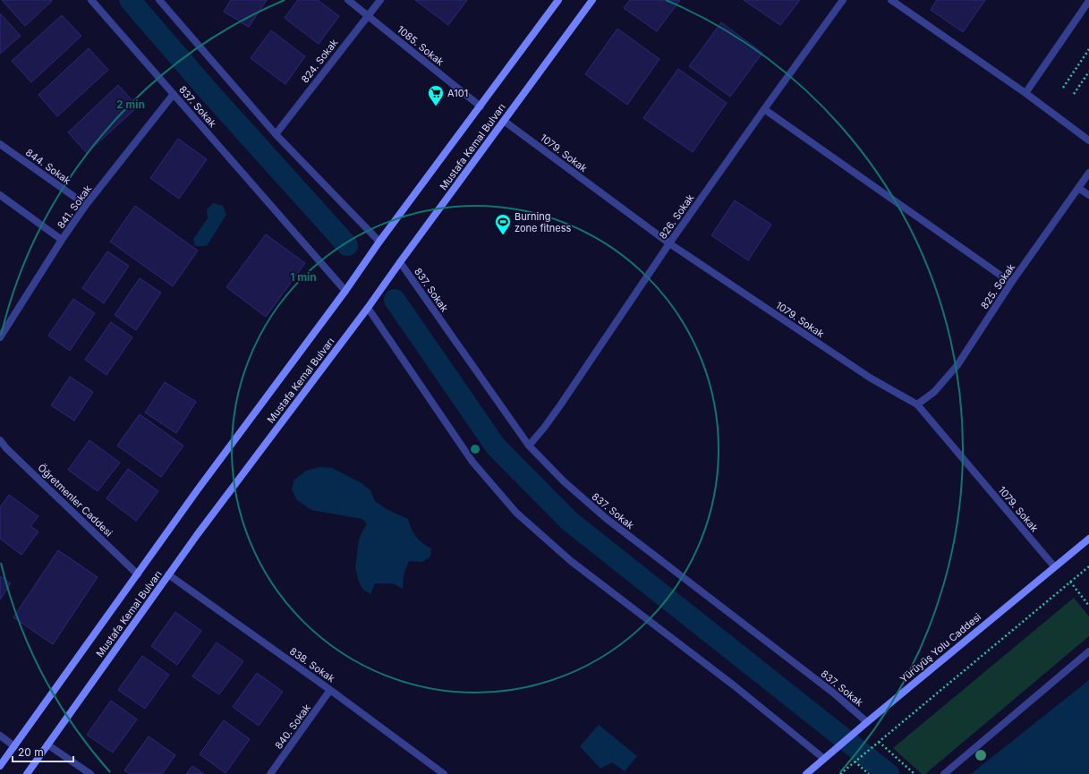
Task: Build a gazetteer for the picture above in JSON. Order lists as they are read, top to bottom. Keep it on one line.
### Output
{"streets":{"main road":["Mustafa Kemal Bulvarı","Yürüyüş Yolu Caddesi"],"street":["1085. Sokak","824. Sokak","837. Sokak","1079. Sokak","844. Sokak","841. Sokak","826. Sokak","825. Sokak","Öğretmenler Caddesi","838. Sokak","840. Sokak"]},"crossings":[["1085. Sokak","824. Sokak"],["1085. Sokak","Mustafa Kemal Bulvarı"],["837. Sokak","Mustafa Kemal Bulvarı"],["837. Sokak","841. Sokak"],["837. Sokak","826. Sokak"],["837. Sokak","Yürüyüş Yolu Caddesi"],["Mustafa Kemal Bulvarı","1079. Sokak"],["Mustafa Kemal Bulvarı","Öğretmenler Caddesi"],["Mustafa Kemal Bulvarı","838. Sokak"],["1079. Sokak","826. Sokak"],["1079. Sokak","825. Sokak"],["1079. Sokak","Yürüyüş Yolu Caddesi"],["844. Sokak","841. Sokak"],["838. Sokak","840. Sokak"]],"places":{"supermarket":["A101"],"sports":["Burning zone fitness"]},"scale_bar":"20 m","rings":["2 min","1 min"]}
